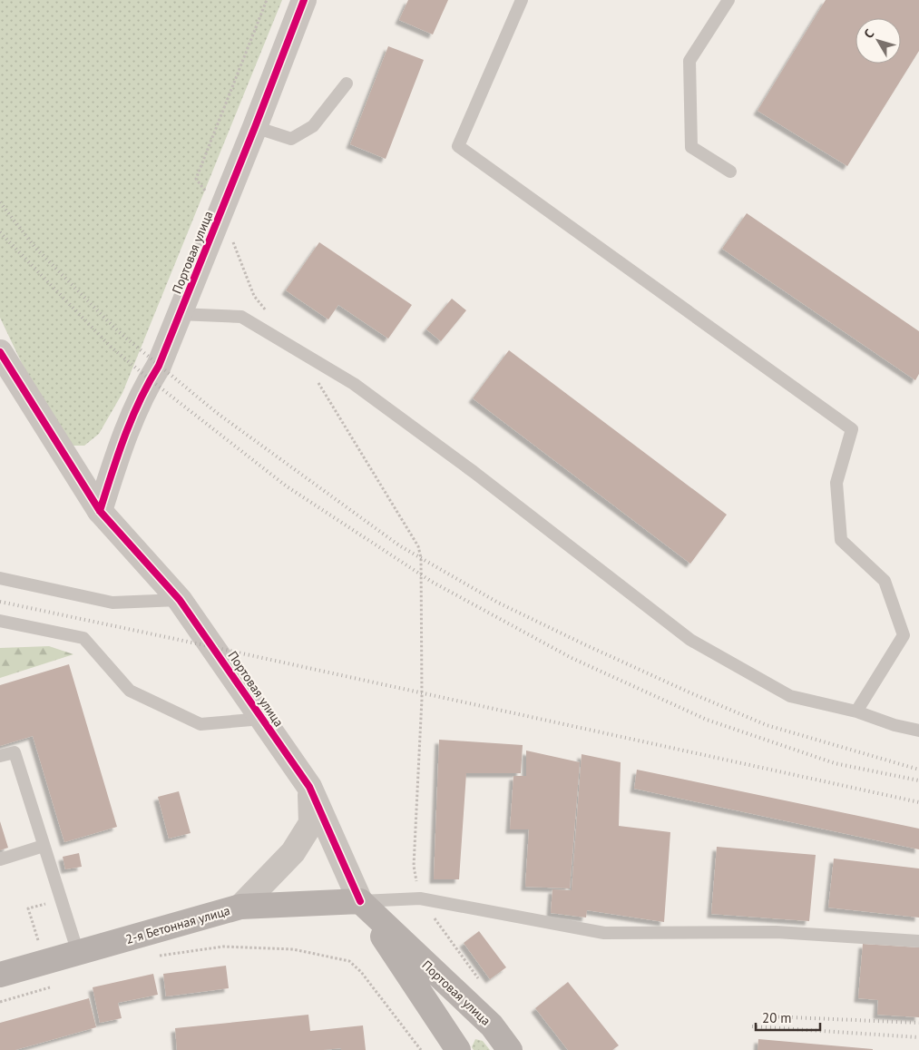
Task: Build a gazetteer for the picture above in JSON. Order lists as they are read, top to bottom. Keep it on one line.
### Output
{"streets":{"main road":["Портовая улица","2-я Бетонная улица"]},"crossings":[["Портовая улица","2-я Бетонная улица"]],"scale_bar":"20 m","north":"top left"}
